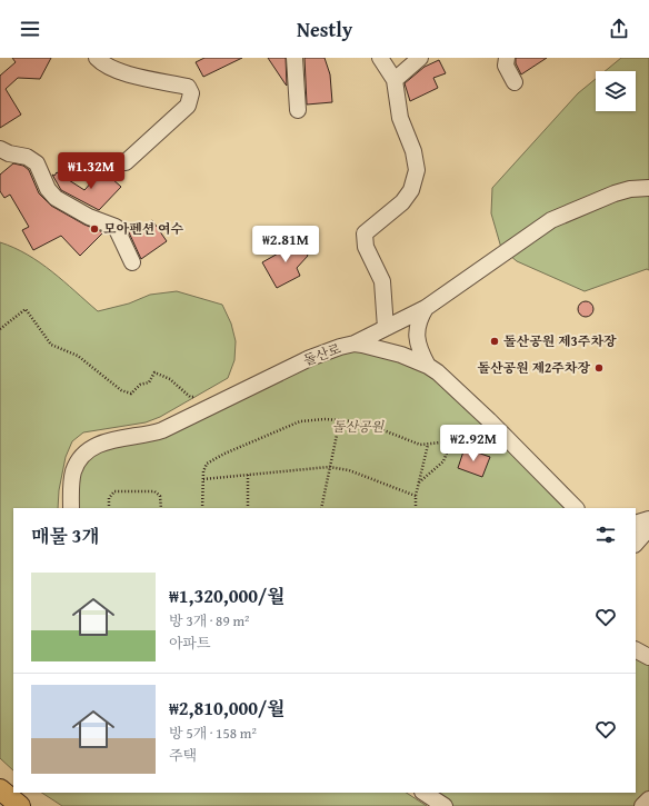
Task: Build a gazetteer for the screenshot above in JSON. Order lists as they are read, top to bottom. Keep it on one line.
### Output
{"streets":{"lane":["돌산로"]},"parks":["돌산공원"],"places":["모아펜션 여수","돌산공원 제3주차장","돌산공원 제2주차장"],"page":{"header":"Nestly","price":["₩1.32M","₩2.81M","₩2.92M"],"heading":"매물 3개","list":[{"name":"₩1,320,000/월","note":"방 3개 · 89 m² · 아파트"},{"name":"₩2,810,000/월","note":"방 5개 · 158 m² · 주택"}]}}
